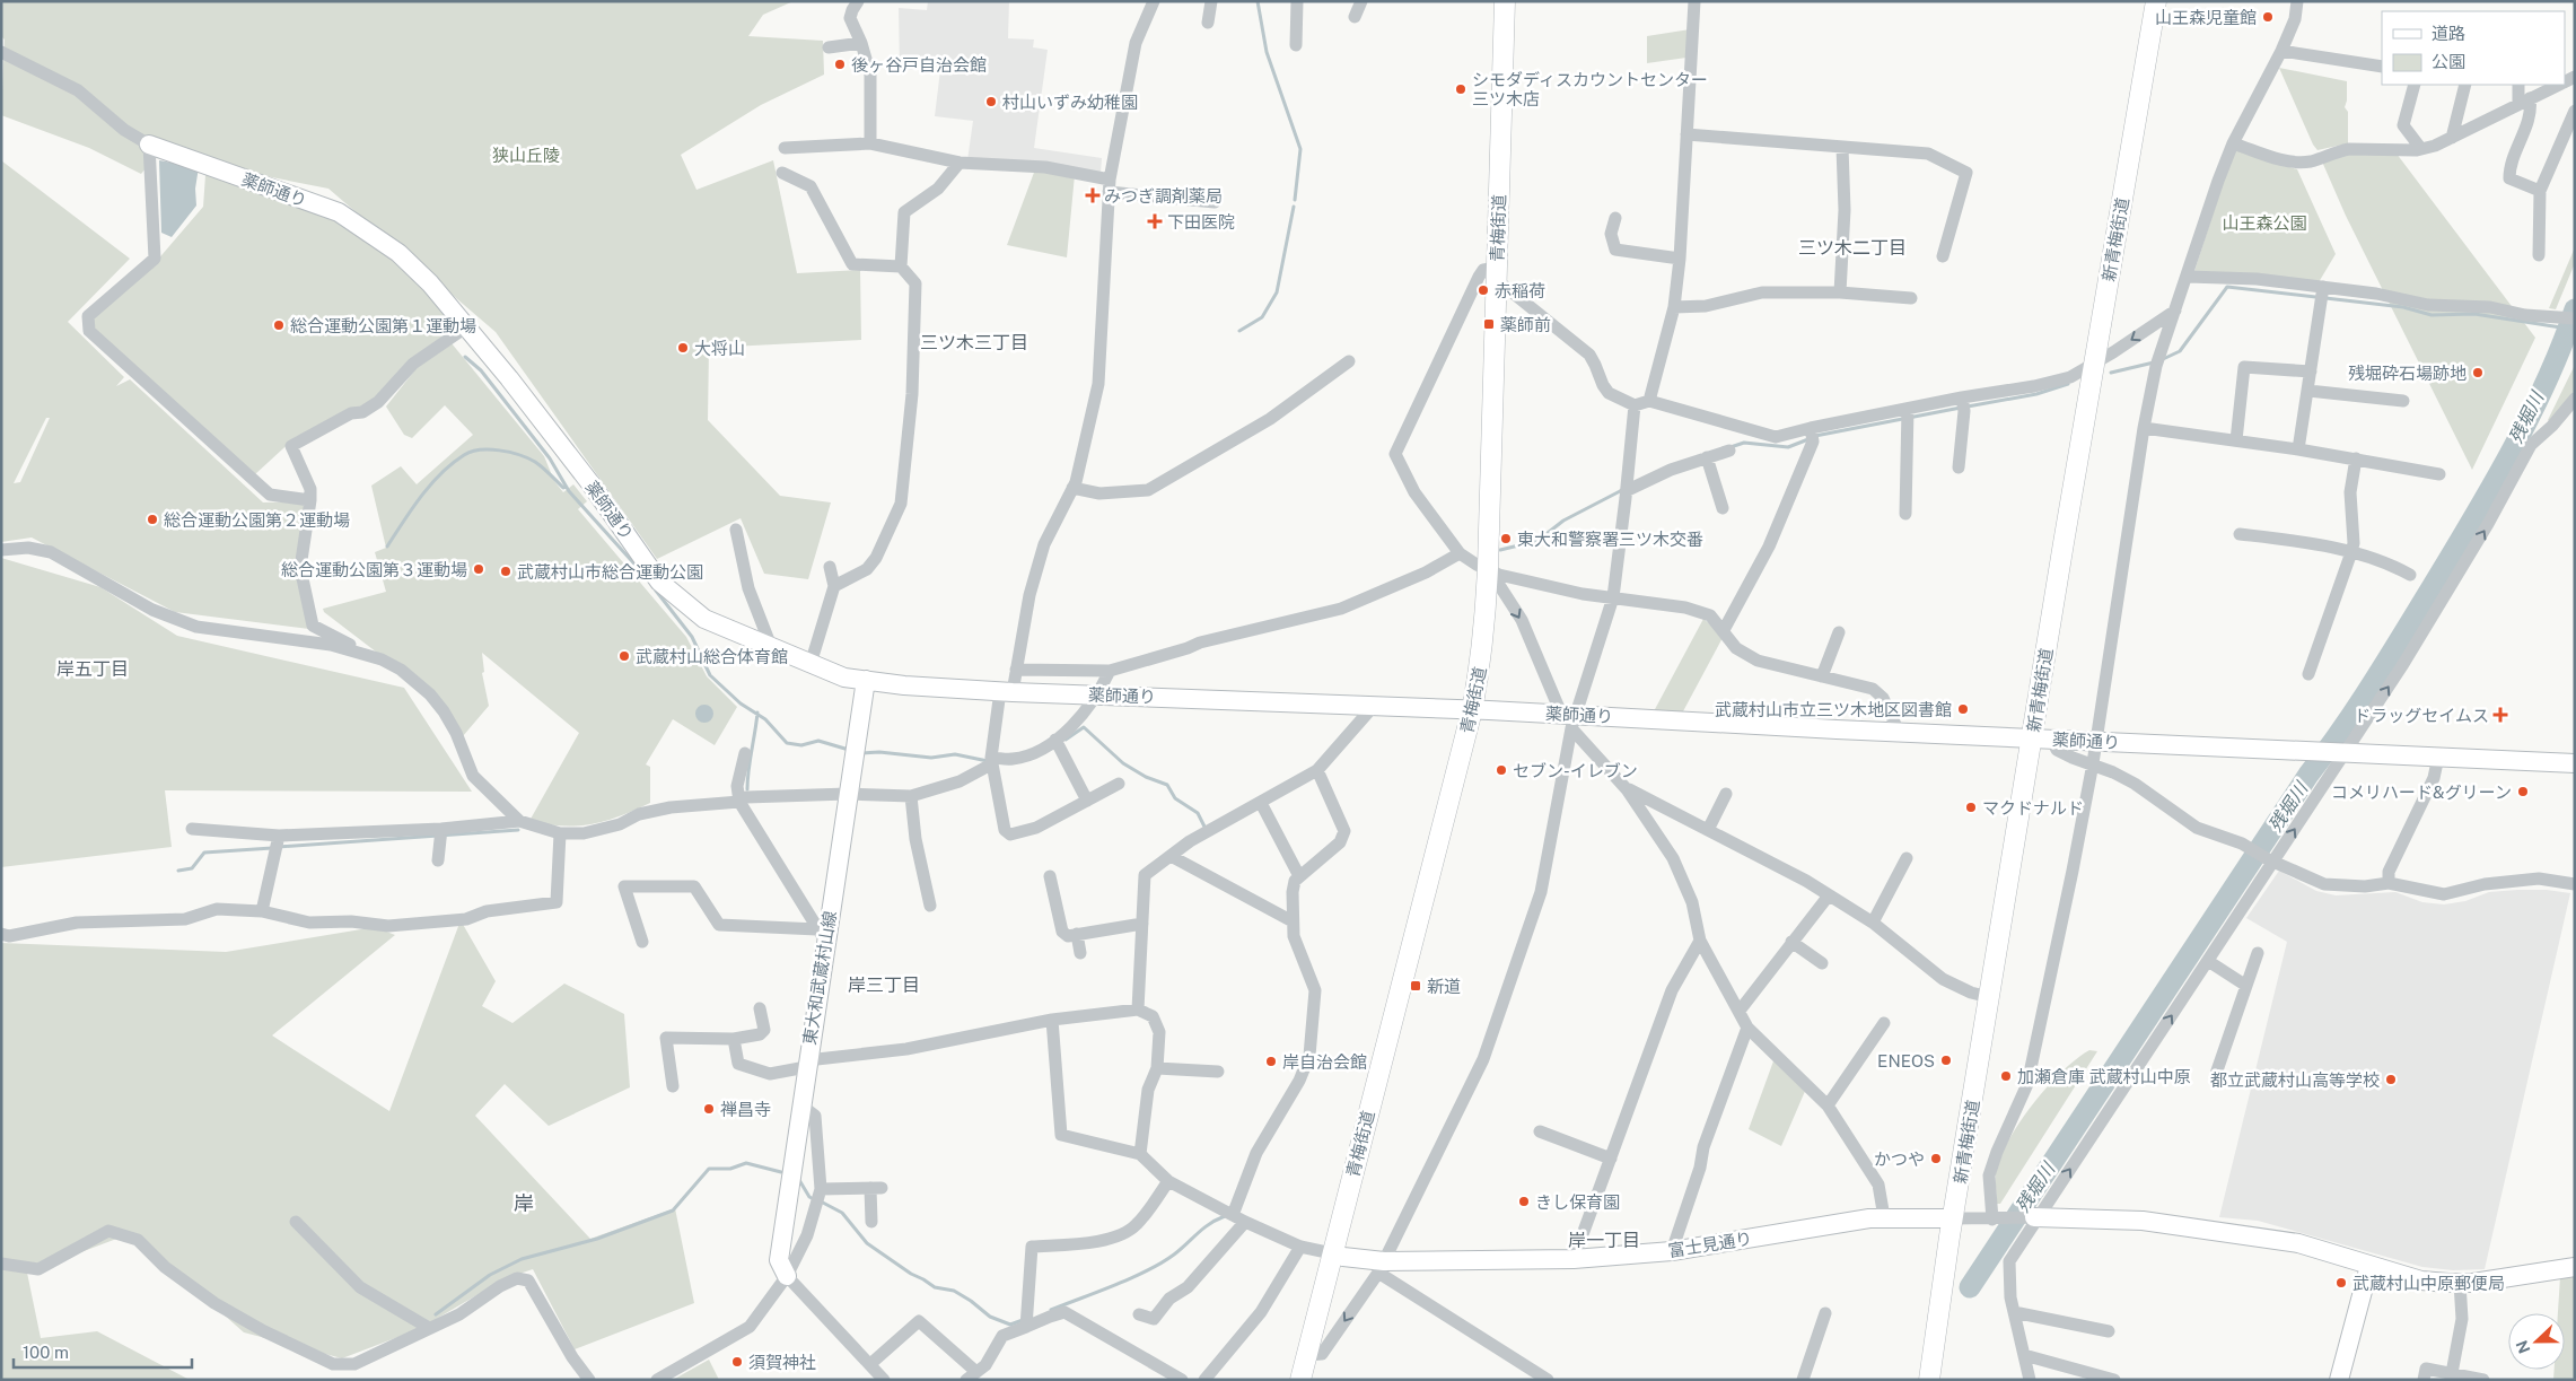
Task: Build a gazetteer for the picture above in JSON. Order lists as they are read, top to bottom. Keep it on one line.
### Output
{"streets":{"main road":["青梅街道","新青梅街道"],"street":["薬師通り","東大和武蔵村山線","富士見通り"]},"crossings":[["薬師通り","青梅街道"],["薬師通り","新青梅街道"],["薬師通り","東大和武蔵村山線"],["青梅街道","富士見通り"],["新青梅街道","富士見通り"]],"districts":["三ツ木二丁目","三ツ木三丁目","岸五丁目","岸三丁目","岸","岸一丁目"],"water":["残堀川"],"parks":["狭山丘陵","山王森公園"],"places":{"other":["山王森児童館","後ヶ谷戸自治会館","シモダディスカウントセンター 三ツ木店","村山いずみ幼稚園","赤稲荷","総合運動公園第１運動場","大将山","残堀砕石場跡地","総合運動公園第２運動場","東大和警察署三ツ木交番","総合運動公園第３運動場","武蔵村山市総合運動公園","武蔵村山総合体育館","武蔵村山市立三ツ木地区図書館","セブン-イレブン","コメリハード&グリーン","マクドナルド","ENEOS","岸自治会館","加瀬倉庫 武蔵村山中原","都立武蔵村山高等学校","禅昌寺","かつや","きし保育園","武蔵村山中原郵便局","須賀神社"],"health":["みつぎ調剤薬局","下田医院","ドラッグセイムス"],"transit":["薬師前","新道"]},"legend":["道路","公園"],"scale_bar":"100 m","north":"left"}
